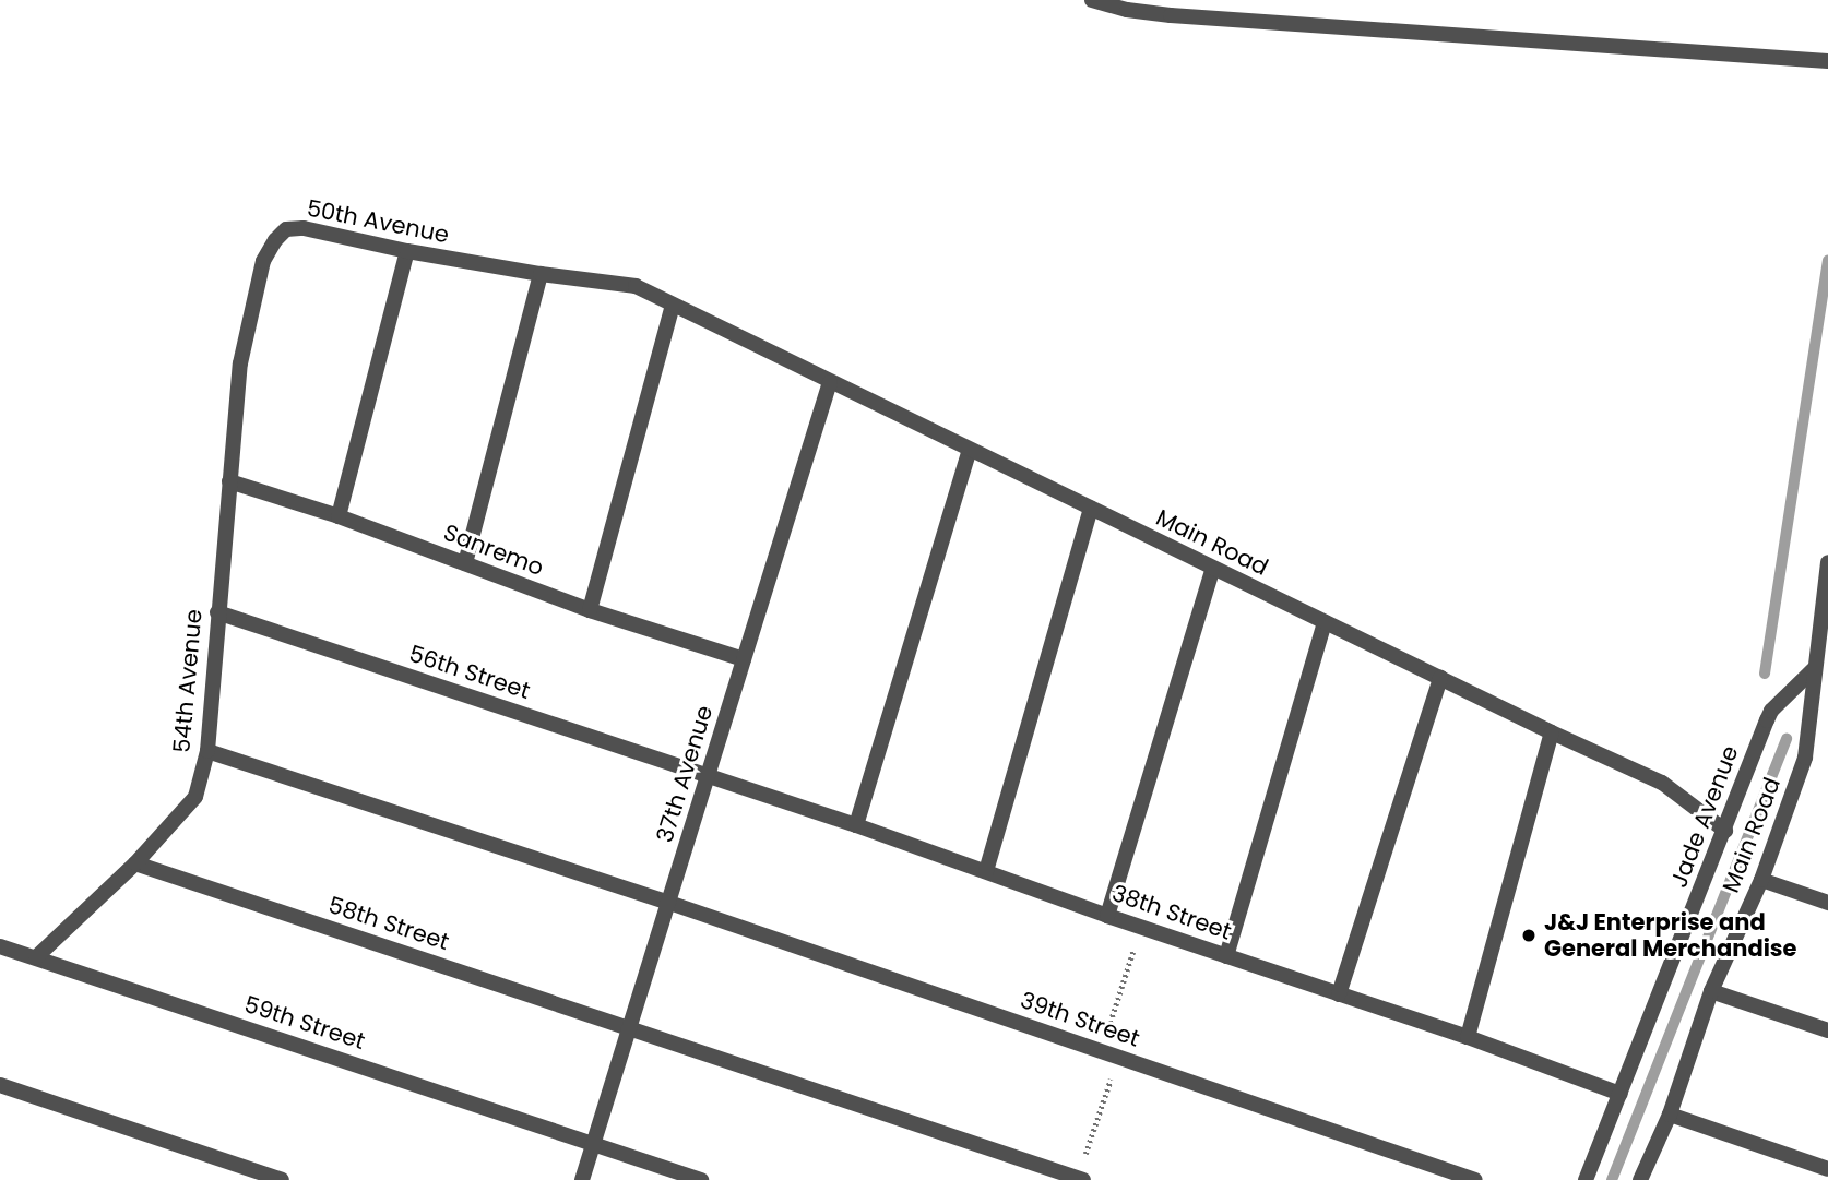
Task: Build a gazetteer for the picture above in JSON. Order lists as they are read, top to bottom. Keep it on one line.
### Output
{"streets":{"street":["50th Avenue","Main Road","Sanremo","56th Street","54th Avenue","37th Avenue","Jade Avenue","38th Street","58th Street","39th Street","59th Street"]},"crossings":[["50th Avenue","Main Road"],["50th Avenue","Sanremo"],["50th Avenue","54th Avenue"],["Main Road","37th Avenue"],["Main Road","Jade Avenue"],["Sanremo","54th Avenue"],["Sanremo","37th Avenue"],["56th Street","54th Avenue"],["56th Street","37th Avenue"],["56th Street","38th Street"],["54th Avenue","58th Street"],["54th Avenue","39th Street"],["54th Avenue","59th Street"],["37th Avenue","38th Street"],["37th Avenue","58th Street"],["37th Avenue","39th Street"],["37th Avenue","59th Street"],["Jade Avenue","38th Street"]],"places":["J&J Enterprise and General Merchandise"]}
